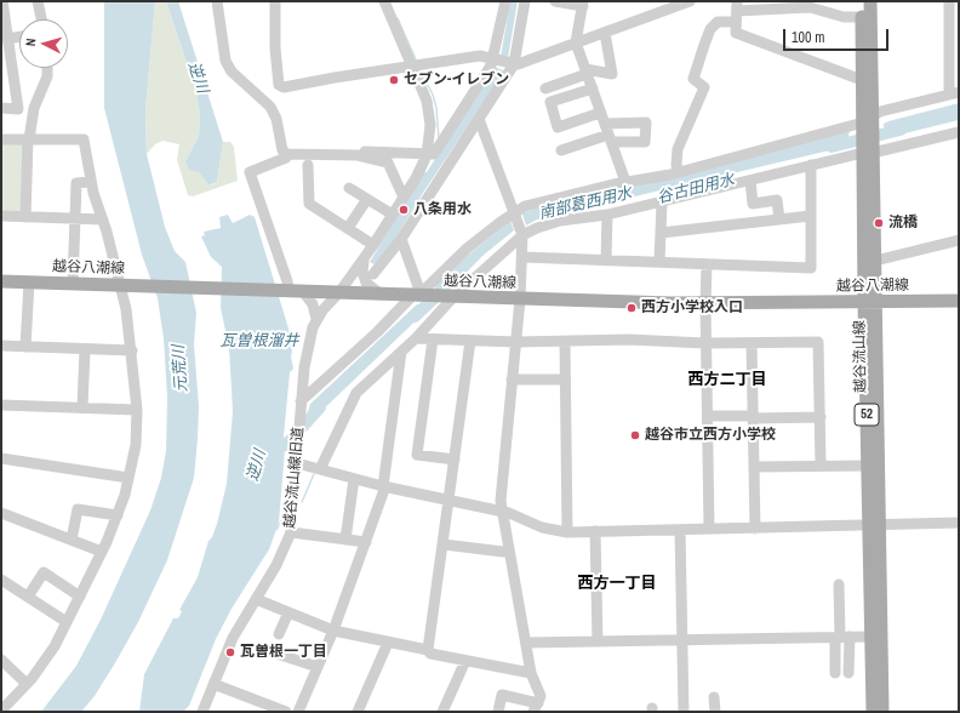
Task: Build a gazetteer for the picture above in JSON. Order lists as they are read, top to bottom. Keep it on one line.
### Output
{"streets":{"main road":["越谷八潮線","越谷流山線","52"],"street":["越谷流山線旧道"]},"crossings":[["越谷八潮線","越谷流山線"],["越谷八潮線","越谷流山線旧道"]],"districts":["西方二丁目","西方一丁目"],"water":["逆川","谷古田用水","南部葛西用水","瓦曽根溜井","元荒川"],"places":["セブン-イレブン","八条用水","流橋","西方小学校入口","越谷市立西方小学校","瓦曽根一丁目"],"scale_bar":"100 m","north":"left"}
